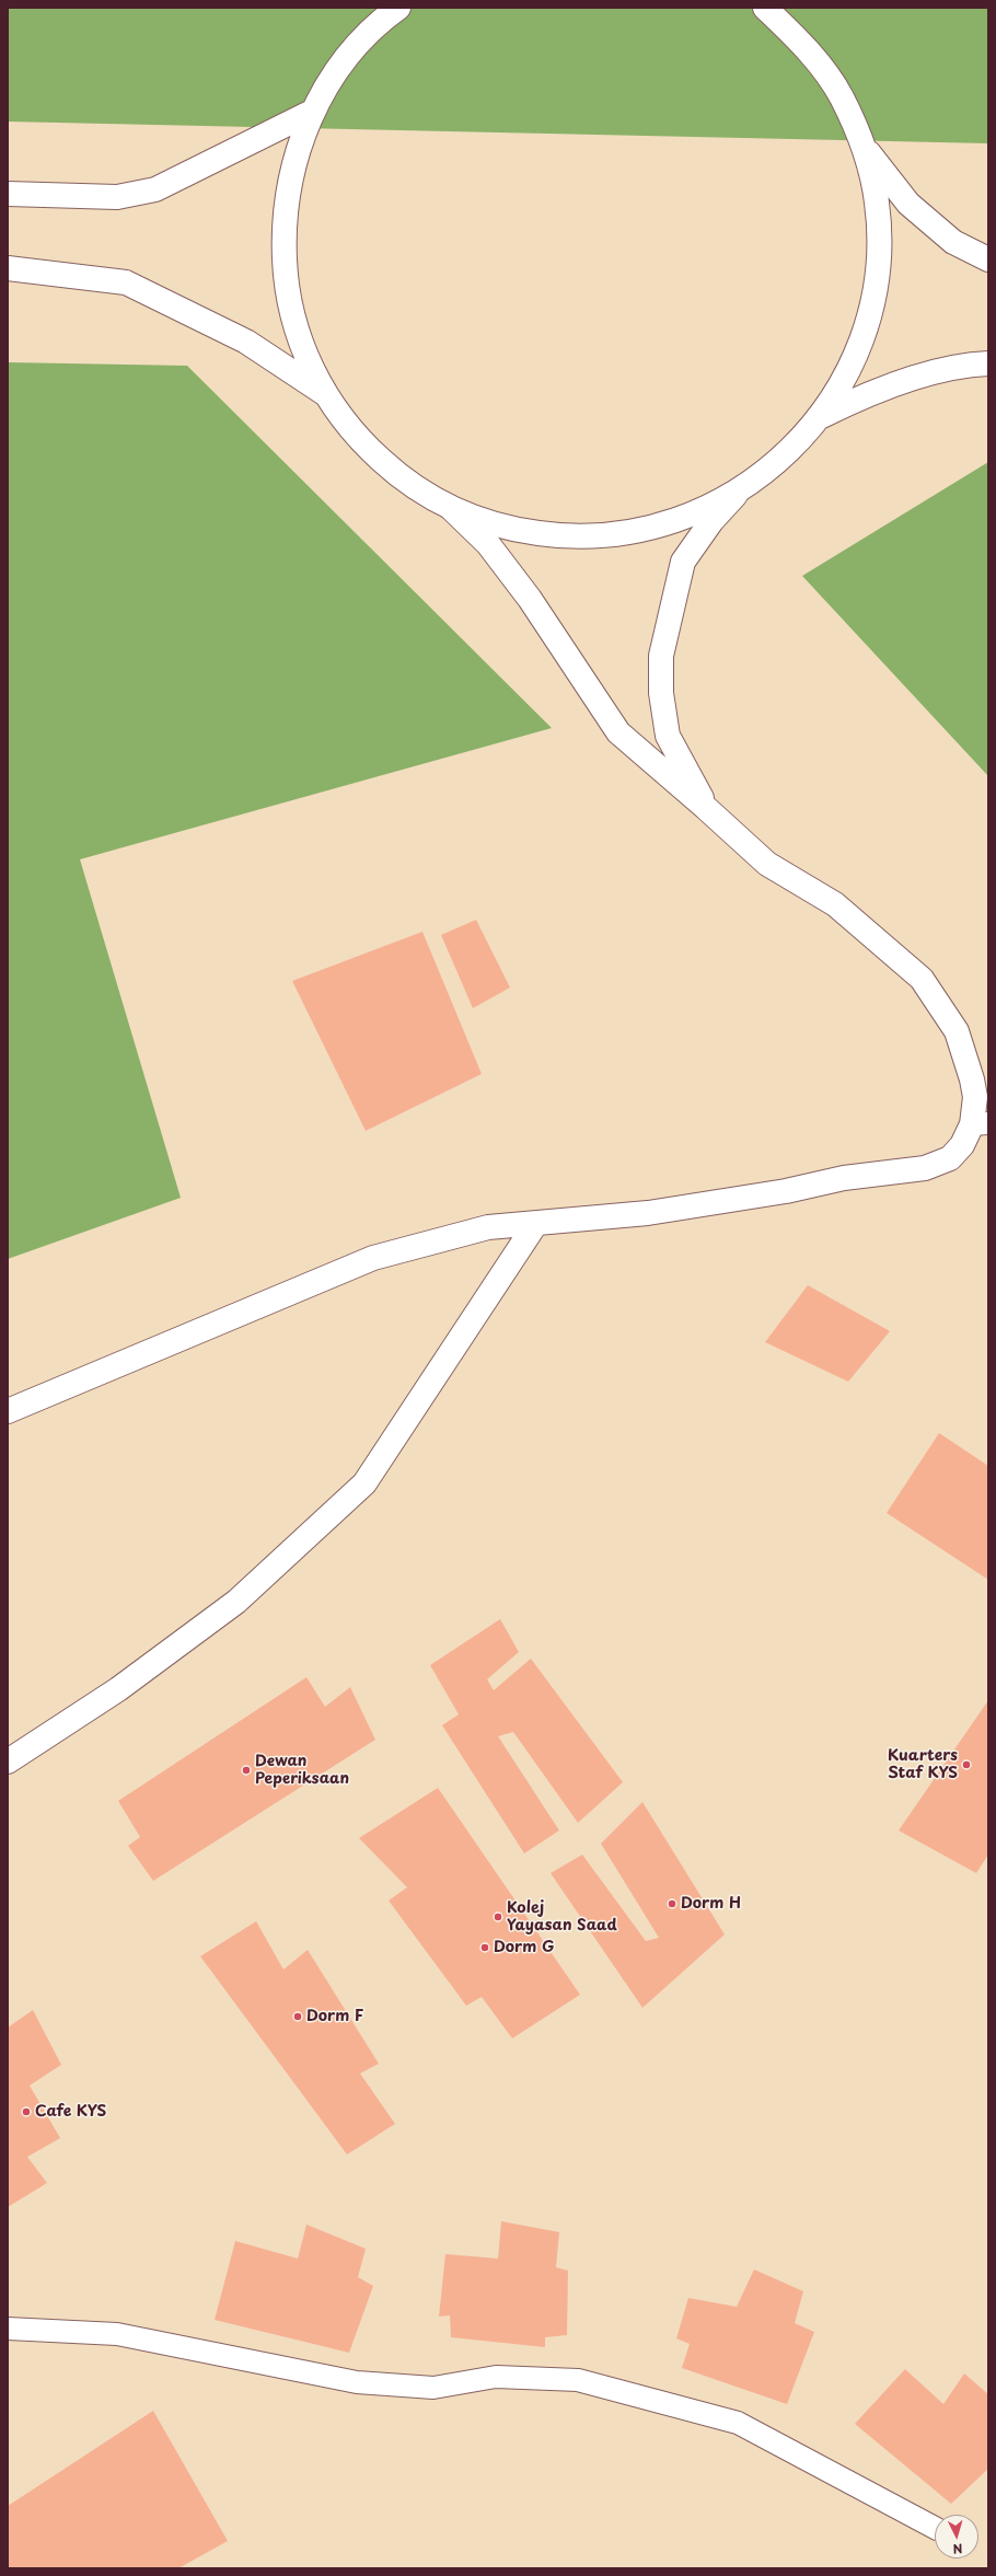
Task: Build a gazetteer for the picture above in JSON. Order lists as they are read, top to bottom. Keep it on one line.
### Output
{"places":["Kuarters Staf KYS","Dewan Peperiksaan","Dorm H","Kolej Yayasan Saad","Dorm G","Dorm F","Cafe KYS"],"north":"bottom"}
